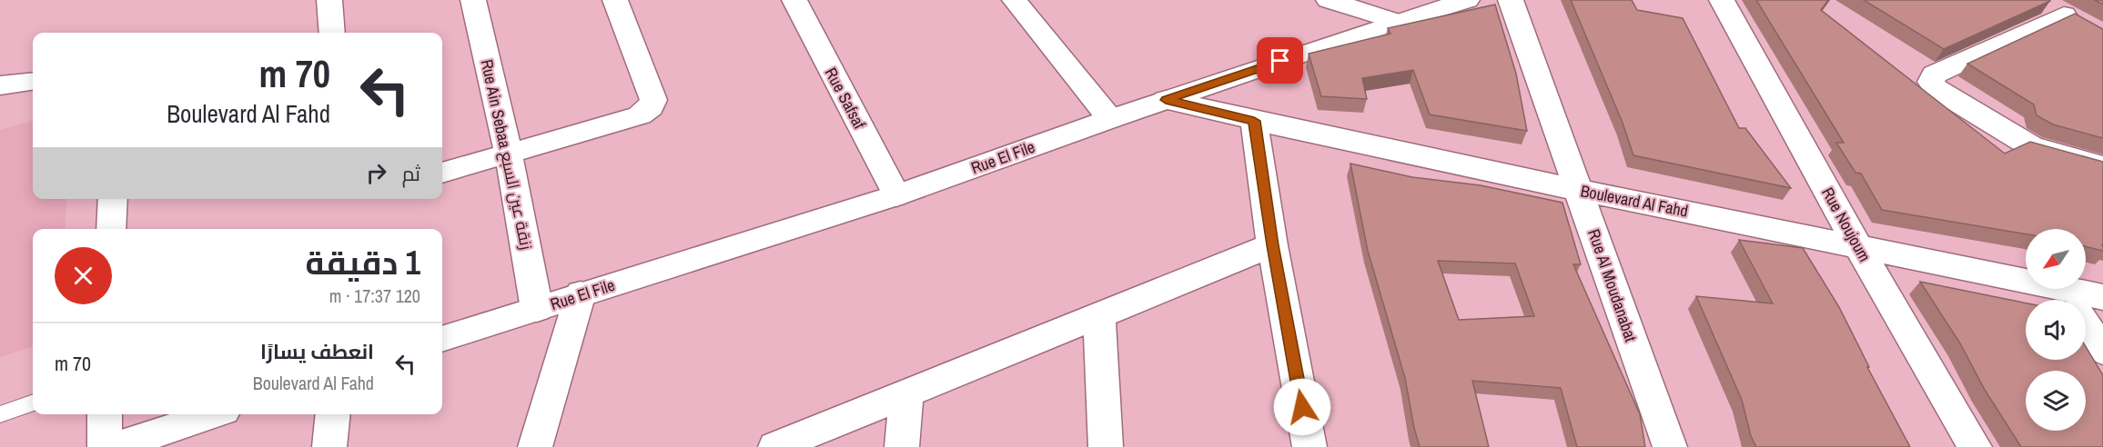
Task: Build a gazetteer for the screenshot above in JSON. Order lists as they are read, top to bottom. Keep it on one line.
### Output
{"streets":{"street":["Rue Safsaf","Rue Ain Sebaa زنقة عين السبع","Rue El File","Boulevard Al Fahd","Rue Noujoum","Rue Al Moudanabat"]},"crossings":[["Rue Safsaf","Rue El File"],["Rue Ain Sebaa زنقة عين السبع","Rue El File"],["Rue El File","Boulevard Al Fahd"],["Boulevard Al Fahd","Rue Noujoum"],["Boulevard Al Fahd","Rue Al Moudanabat"]],"north":"bottom left","page":{"turn":["70 m","Boulevard Al Fahd"],"then":"ثم","heading":["1 دقيقة","120 m · 17:37"],"list":[{"name":"انعطف يسارًا","note":"Boulevard Al Fahd","value":"70 m"}]}}
